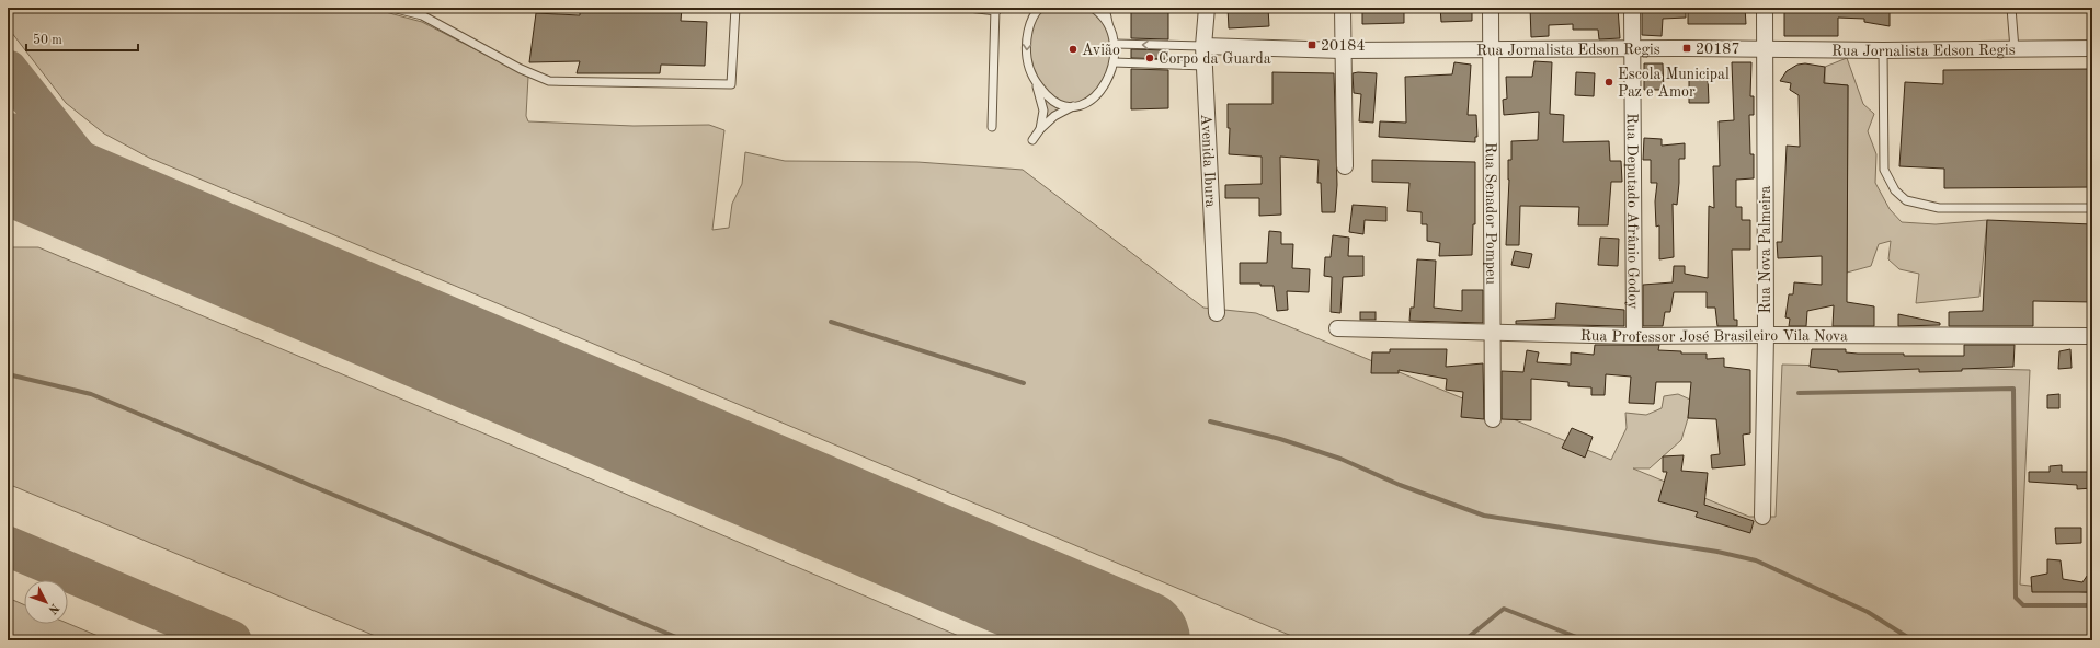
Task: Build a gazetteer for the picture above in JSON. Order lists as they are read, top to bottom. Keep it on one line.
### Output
{"streets":{"street":["Rua Jornalista Edson Regis","Avenida Ibura","Rua Deputado Afrânio Godoy","Rua Senador Pompeu","Rua Nova Palmeira","Rua Professor José Brasileiro Vila Nova"]},"crossings":[["Rua Jornalista Edson Regis","Avenida Ibura"],["Rua Jornalista Edson Regis","Rua Deputado Afrânio Godoy"],["Rua Jornalista Edson Regis","Rua Senador Pompeu"],["Rua Jornalista Edson Regis","Rua Nova Palmeira"],["Rua Deputado Afrânio Godoy","Rua Professor José Brasileiro Vila Nova"],["Rua Senador Pompeu","Rua Professor José Brasileiro Vila Nova"],["Rua Nova Palmeira","Rua Professor José Brasileiro Vila Nova"]],"places":{"transit":["20184","20187"],"other":["Avião","Corpo da Guarda","Escola Municipal Paz e Amor"]},"scale_bar":"50 m","north":"bottom right"}
